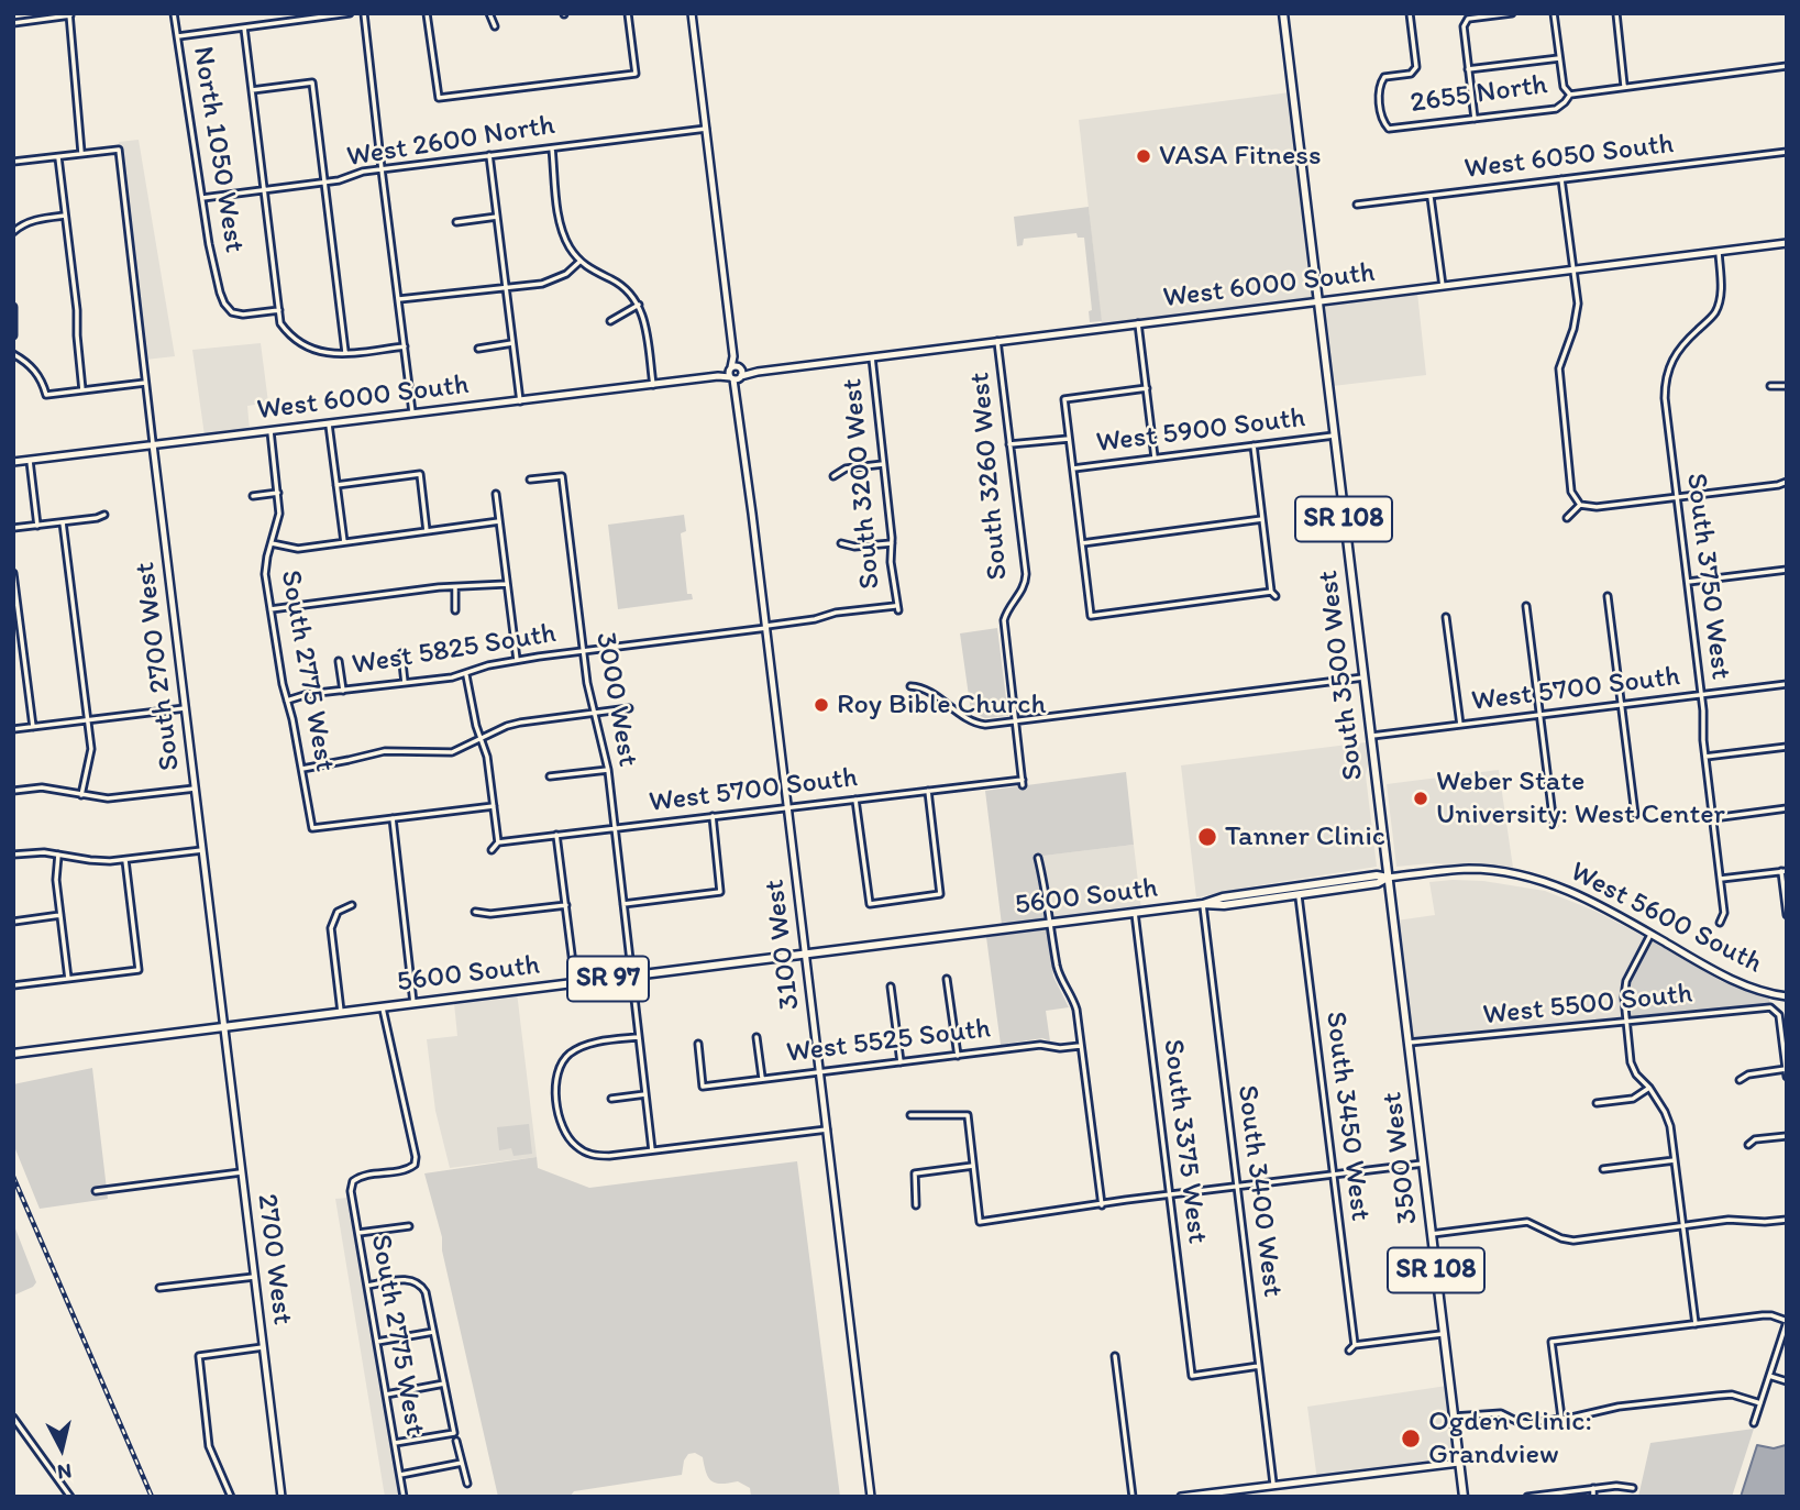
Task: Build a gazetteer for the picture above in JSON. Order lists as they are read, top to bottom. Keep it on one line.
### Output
{"streets":{"main road":["SR 108","South 3500 West","5600 South","SR 97","3500 West"],"street":["2655 North","West 2600 North","North 1050 West","West 6050 South","West 6000 South","West 5900 South","South 3260 West","South 3200 West","South 3750 West","West 5825 South","South 2700 West","South 2775 West","West 5700 South","3000 West","West 5600 South","3100 West","West 5500 South","West 5525 South","South 3450 West","South 3375 West","South 3400 West","2700 West"]},"crossings":[["West 2600 North","North 1050 West"],["West 6000 South","South 3260 West"],["West 6000 South","South 3200 West"],["West 6000 South","South 3750 West"],["West 6000 South","South 2700 West"],["West 6000 South","South 2775 West"],["West 6000 South","South 3500 West"],["West 6000 South","3100 West"],["West 5900 South","South 3260 West"],["West 5900 South","South 3500 West"],["South 3260 West","West 5700 South"],["South 3200 West","West 5825 South"],["South 3750 West","West 5700 South"],["West 5825 South","South 2775 West"],["West 5825 South","3000 West"],["West 5825 South","3100 West"],["South 2700 West","5600 South"],["South 2700 West","2700 West"],["South 2775 West","5600 South"],["South 3500 West","West 5700 South"],["South 3500 West","5600 South"],["South 3500 West","West 5600 South"],["South 3500 West","West 5500 South"],["South 3500 West","3500 West"],["West 5700 South","3000 West"],["West 5700 South","3100 West"],["3000 West","5600 South"],["5600 South","West 5600 South"],["5600 South","3100 West"],["5600 South","South 3450 West"],["5600 South","South 3375 West"],["5600 South","South 3400 West"],["5600 South","2700 West"],["3100 West","West 5525 South"],["West 5500 South","3500 West"],["South 3375 West","South 3400 West"]],"places":["VASA Fitness","Roy Bible Church","Weber State University: West Center","Tanner Clinic","Ogden Clinic: Grandview"],"north":"bottom"}
